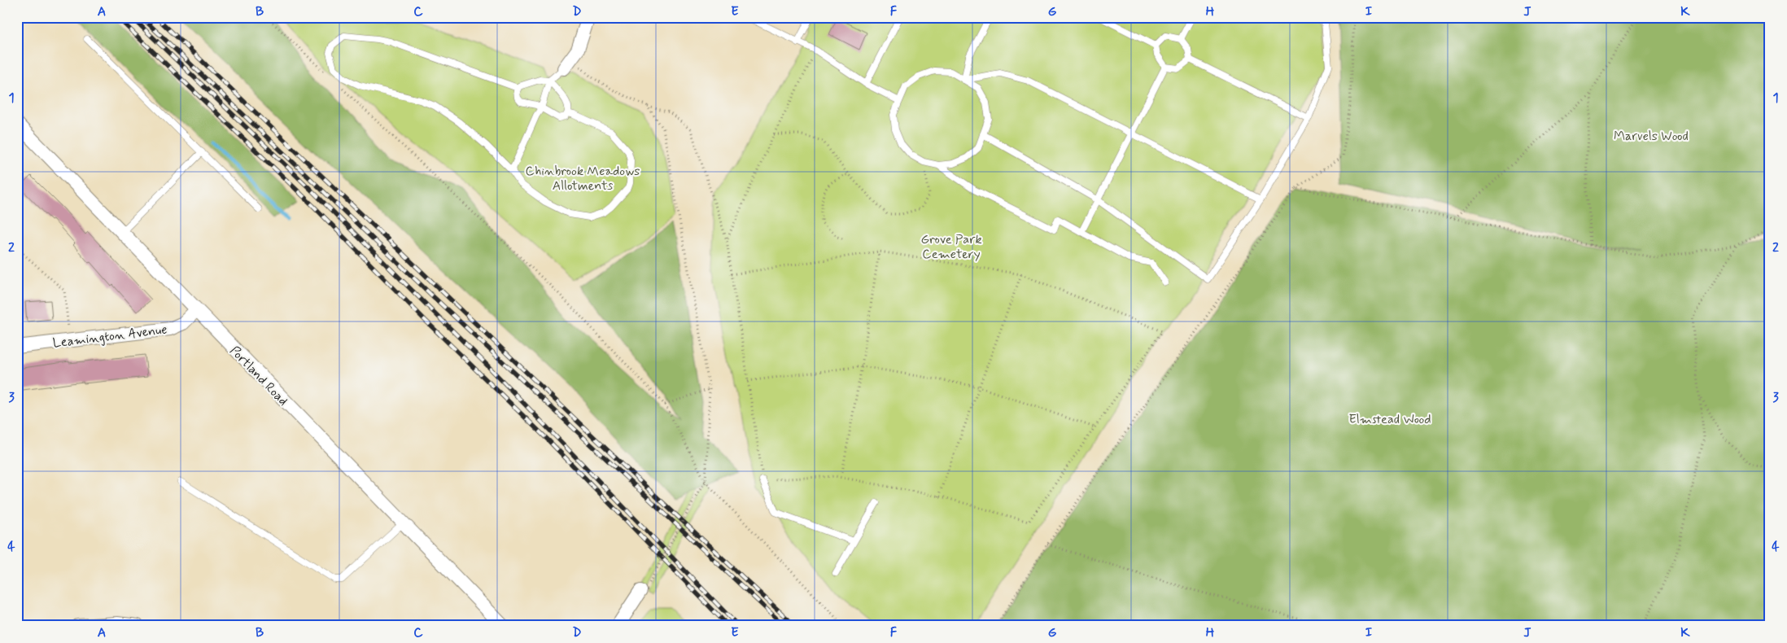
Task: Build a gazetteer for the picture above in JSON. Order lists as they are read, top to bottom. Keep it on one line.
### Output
{"streets":{"street":["Leamington Avenue","Portland Road"]},"crossings":[["Leamington Avenue","Portland Road"]],"parks":["Marvels Wood","Chinbrook Meadows Allotments","Grove Park Cemetery","Elmstead Wood"],"grid":{"columns":["A","B","C","D","E","F","G","H","I","J","K"],"rows":["1","2","3","4"]}}
